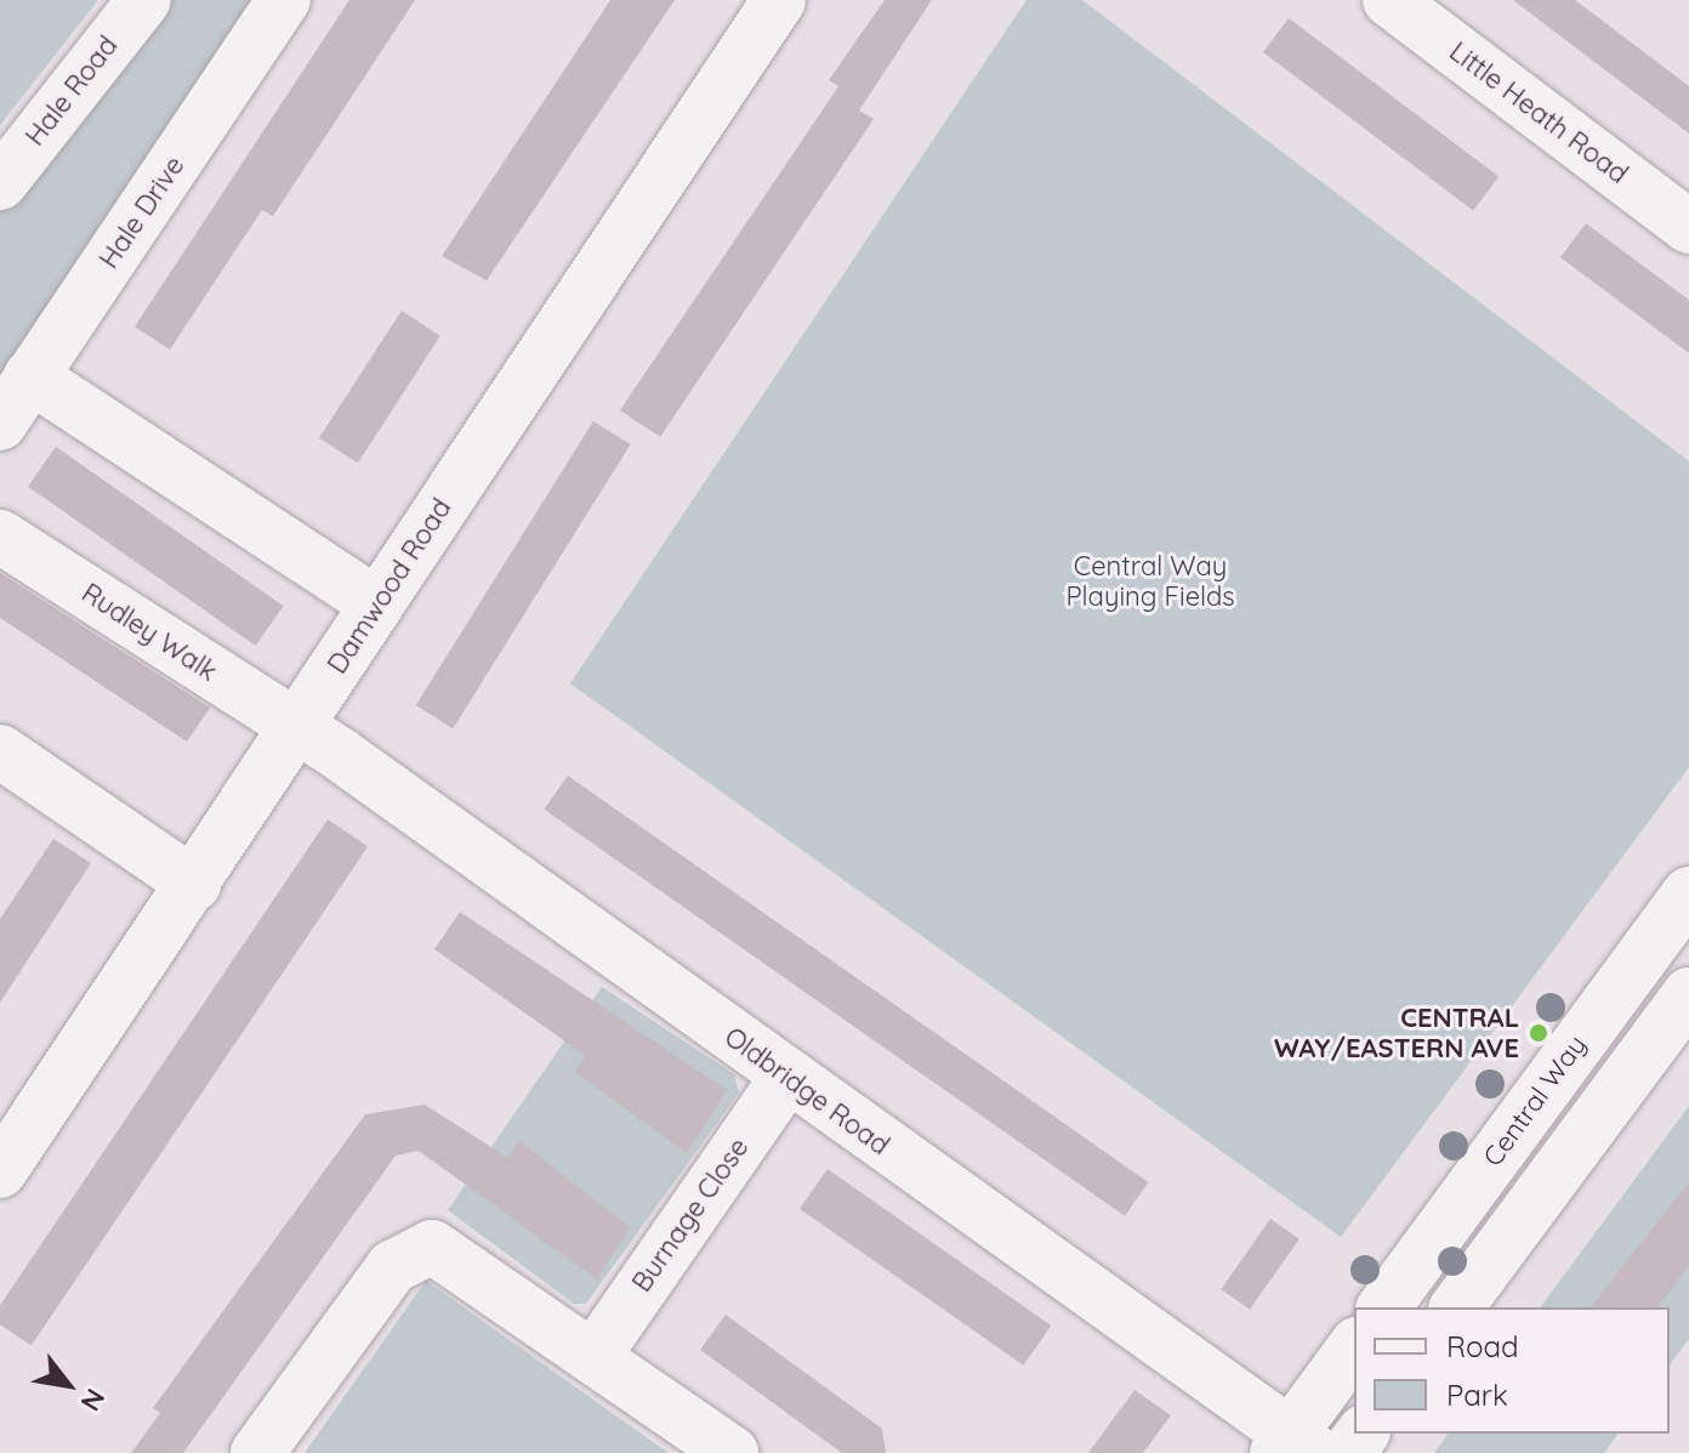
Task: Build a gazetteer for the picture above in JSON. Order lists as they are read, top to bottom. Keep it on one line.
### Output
{"streets":{"street":["Hale Road","Little Heath Road","Hale Drive","Damwood Road","Rudley Walk","Oldbridge Road","Central Way","Burnage Close"]},"crossings":[["Damwood Road","Rudley Walk"],["Damwood Road","Oldbridge Road"],["Rudley Walk","Oldbridge Road"],["Oldbridge Road","Burnage Close"]],"parks":["Central Way Playing Fields"],"places":["CENTRAL WAY/EASTERN AVE"],"legend":["Road","Park"],"north":"bottom right"}
